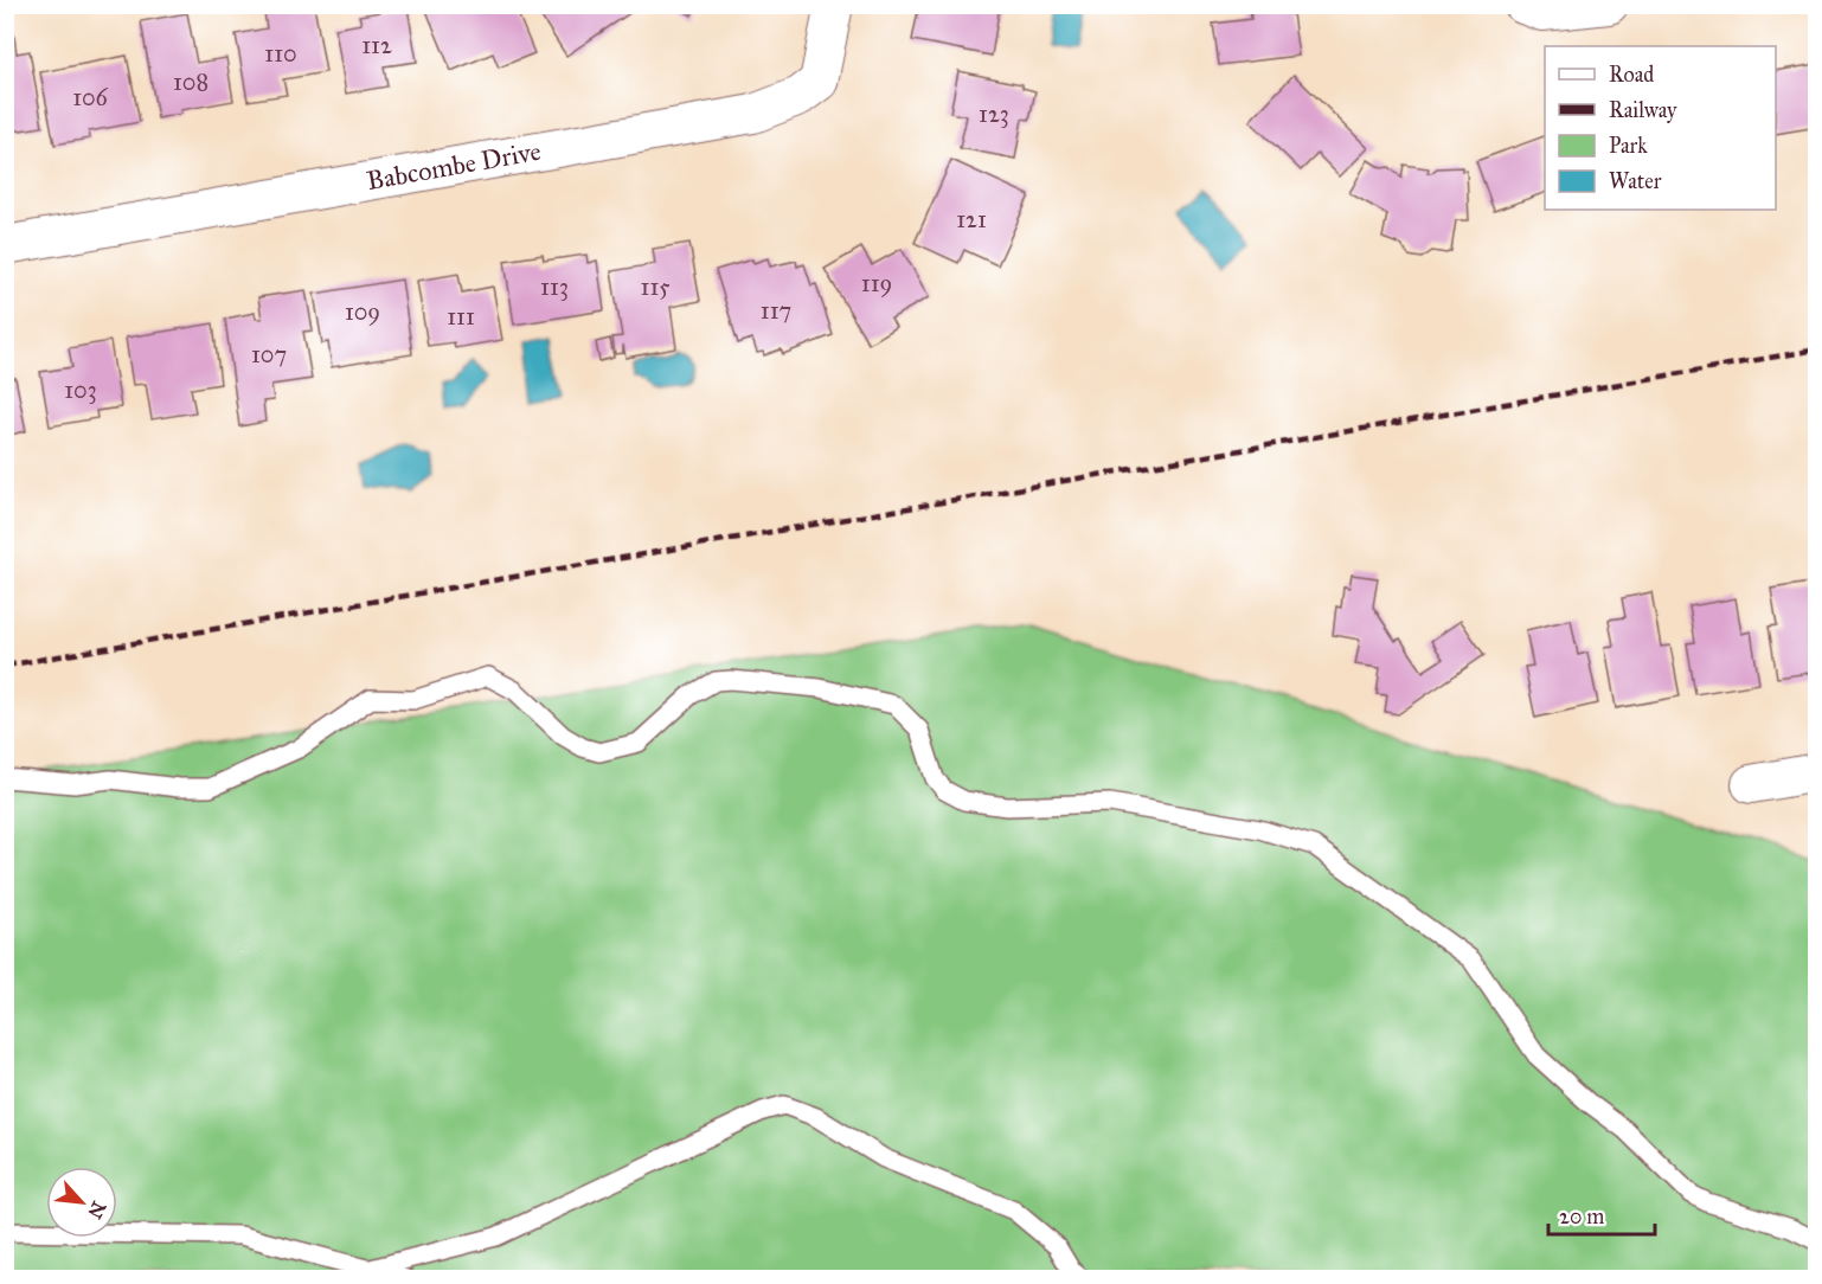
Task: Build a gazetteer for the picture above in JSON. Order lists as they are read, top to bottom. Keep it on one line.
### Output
{"streets":{"street":["Babcombe Drive"]},"house_numbers":["112","110","108","106","123","121","119","113","115","117","109","111","107","103"],"legend":["Road","Railway","Park","Water"],"scale_bar":"20 m","north":"bottom right"}
